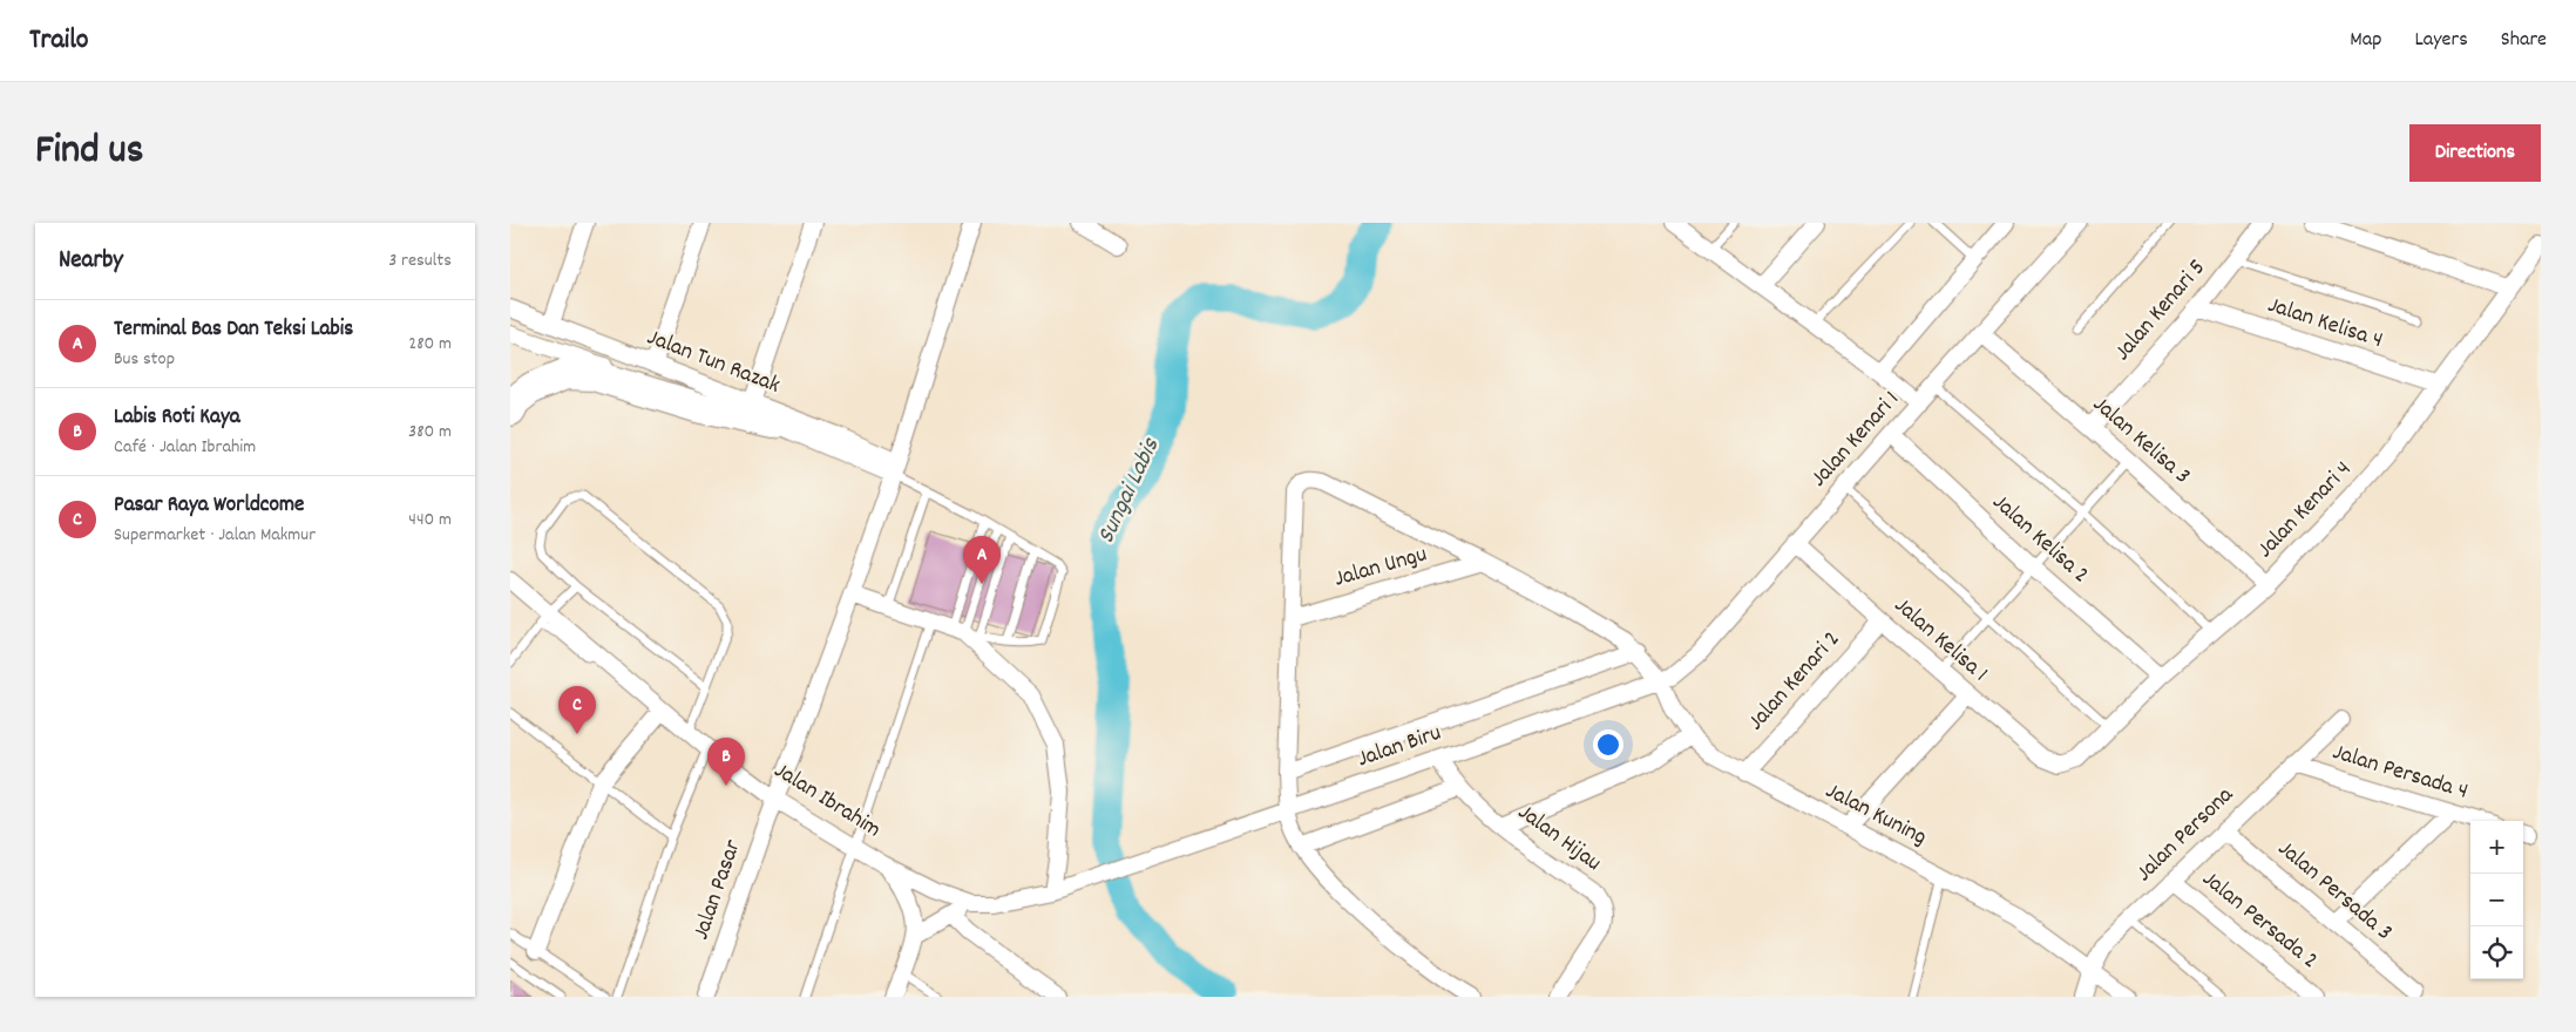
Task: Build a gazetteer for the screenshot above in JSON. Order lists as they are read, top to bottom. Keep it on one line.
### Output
{"streets":{"street":["Jalan Kenari 5","Jalan Kelisa 4","Jalan Tun Razak","Jalan Kenari 1","Jalan Kelisa 3","Jalan Kenari 4","Jalan Kelisa 2","Jalan Ungu","Jalan Kelisa 1","Jalan Kenari 2","Jalan Biru","Jalan Persada 4","Jalan Ibrahim","Jalan Kuning","Jalan Persona","Jalan Hijau","Jalan Pasar","Jalan Persada 3","Jalan Persada 2"]},"crossings":[["Jalan Kenari 5","Jalan Kelisa 4"],["Jalan Kenari 5","Jalan Kelisa 3"],["Jalan Kelisa 4","Jalan Kenari 4"],["Jalan Tun Razak","Jalan Pasar"],["Jalan Kenari 1","Jalan Kelisa 3"],["Jalan Kenari 1","Jalan Kelisa 2"],["Jalan Kenari 1","Jalan Kelisa 1"],["Jalan Kenari 1","Jalan Biru"],["Jalan Kenari 1","Jalan Kuning"],["Jalan Kelisa 3","Jalan Kenari 4"],["Jalan Kenari 4","Jalan Kelisa 2"],["Jalan Kenari 4","Jalan Kelisa 1"],["Jalan Ungu","Jalan Kuning"],["Jalan Kelisa 1","Jalan Kenari 2"],["Jalan Kenari 2","Jalan Kuning"],["Jalan Biru","Jalan Kuning"],["Jalan Biru","Jalan Hijau"],["Jalan Persada 4","Jalan Persona"],["Jalan Ibrahim","Jalan Pasar"],["Jalan Kuning","Jalan Persona"],["Jalan Persona","Jalan Persada 3"],["Jalan Persona","Jalan Persada 2"]],"water":["Sungai Labis"],"page":{"header":"Trailo","nav":["Map","Layers","Share"],"title":"Find us","buttons":"Directions","heading":["Nearby","3 results"],"list":[{"mark":"A","name":"Terminal Bas Dan Teksi Labis","note":"Bus stop","value":"280 m"},{"mark":"B","name":"Labis Roti Kaya","note":"Café · Jalan Ibrahim","value":"380 m"},{"mark":"C","name":"Pasar Raya Worldcome","note":"Supermarket · Jalan Makmur","value":"440 m"}],"pins":["A","C","B"],"map_buttons":["+","−"]}}
